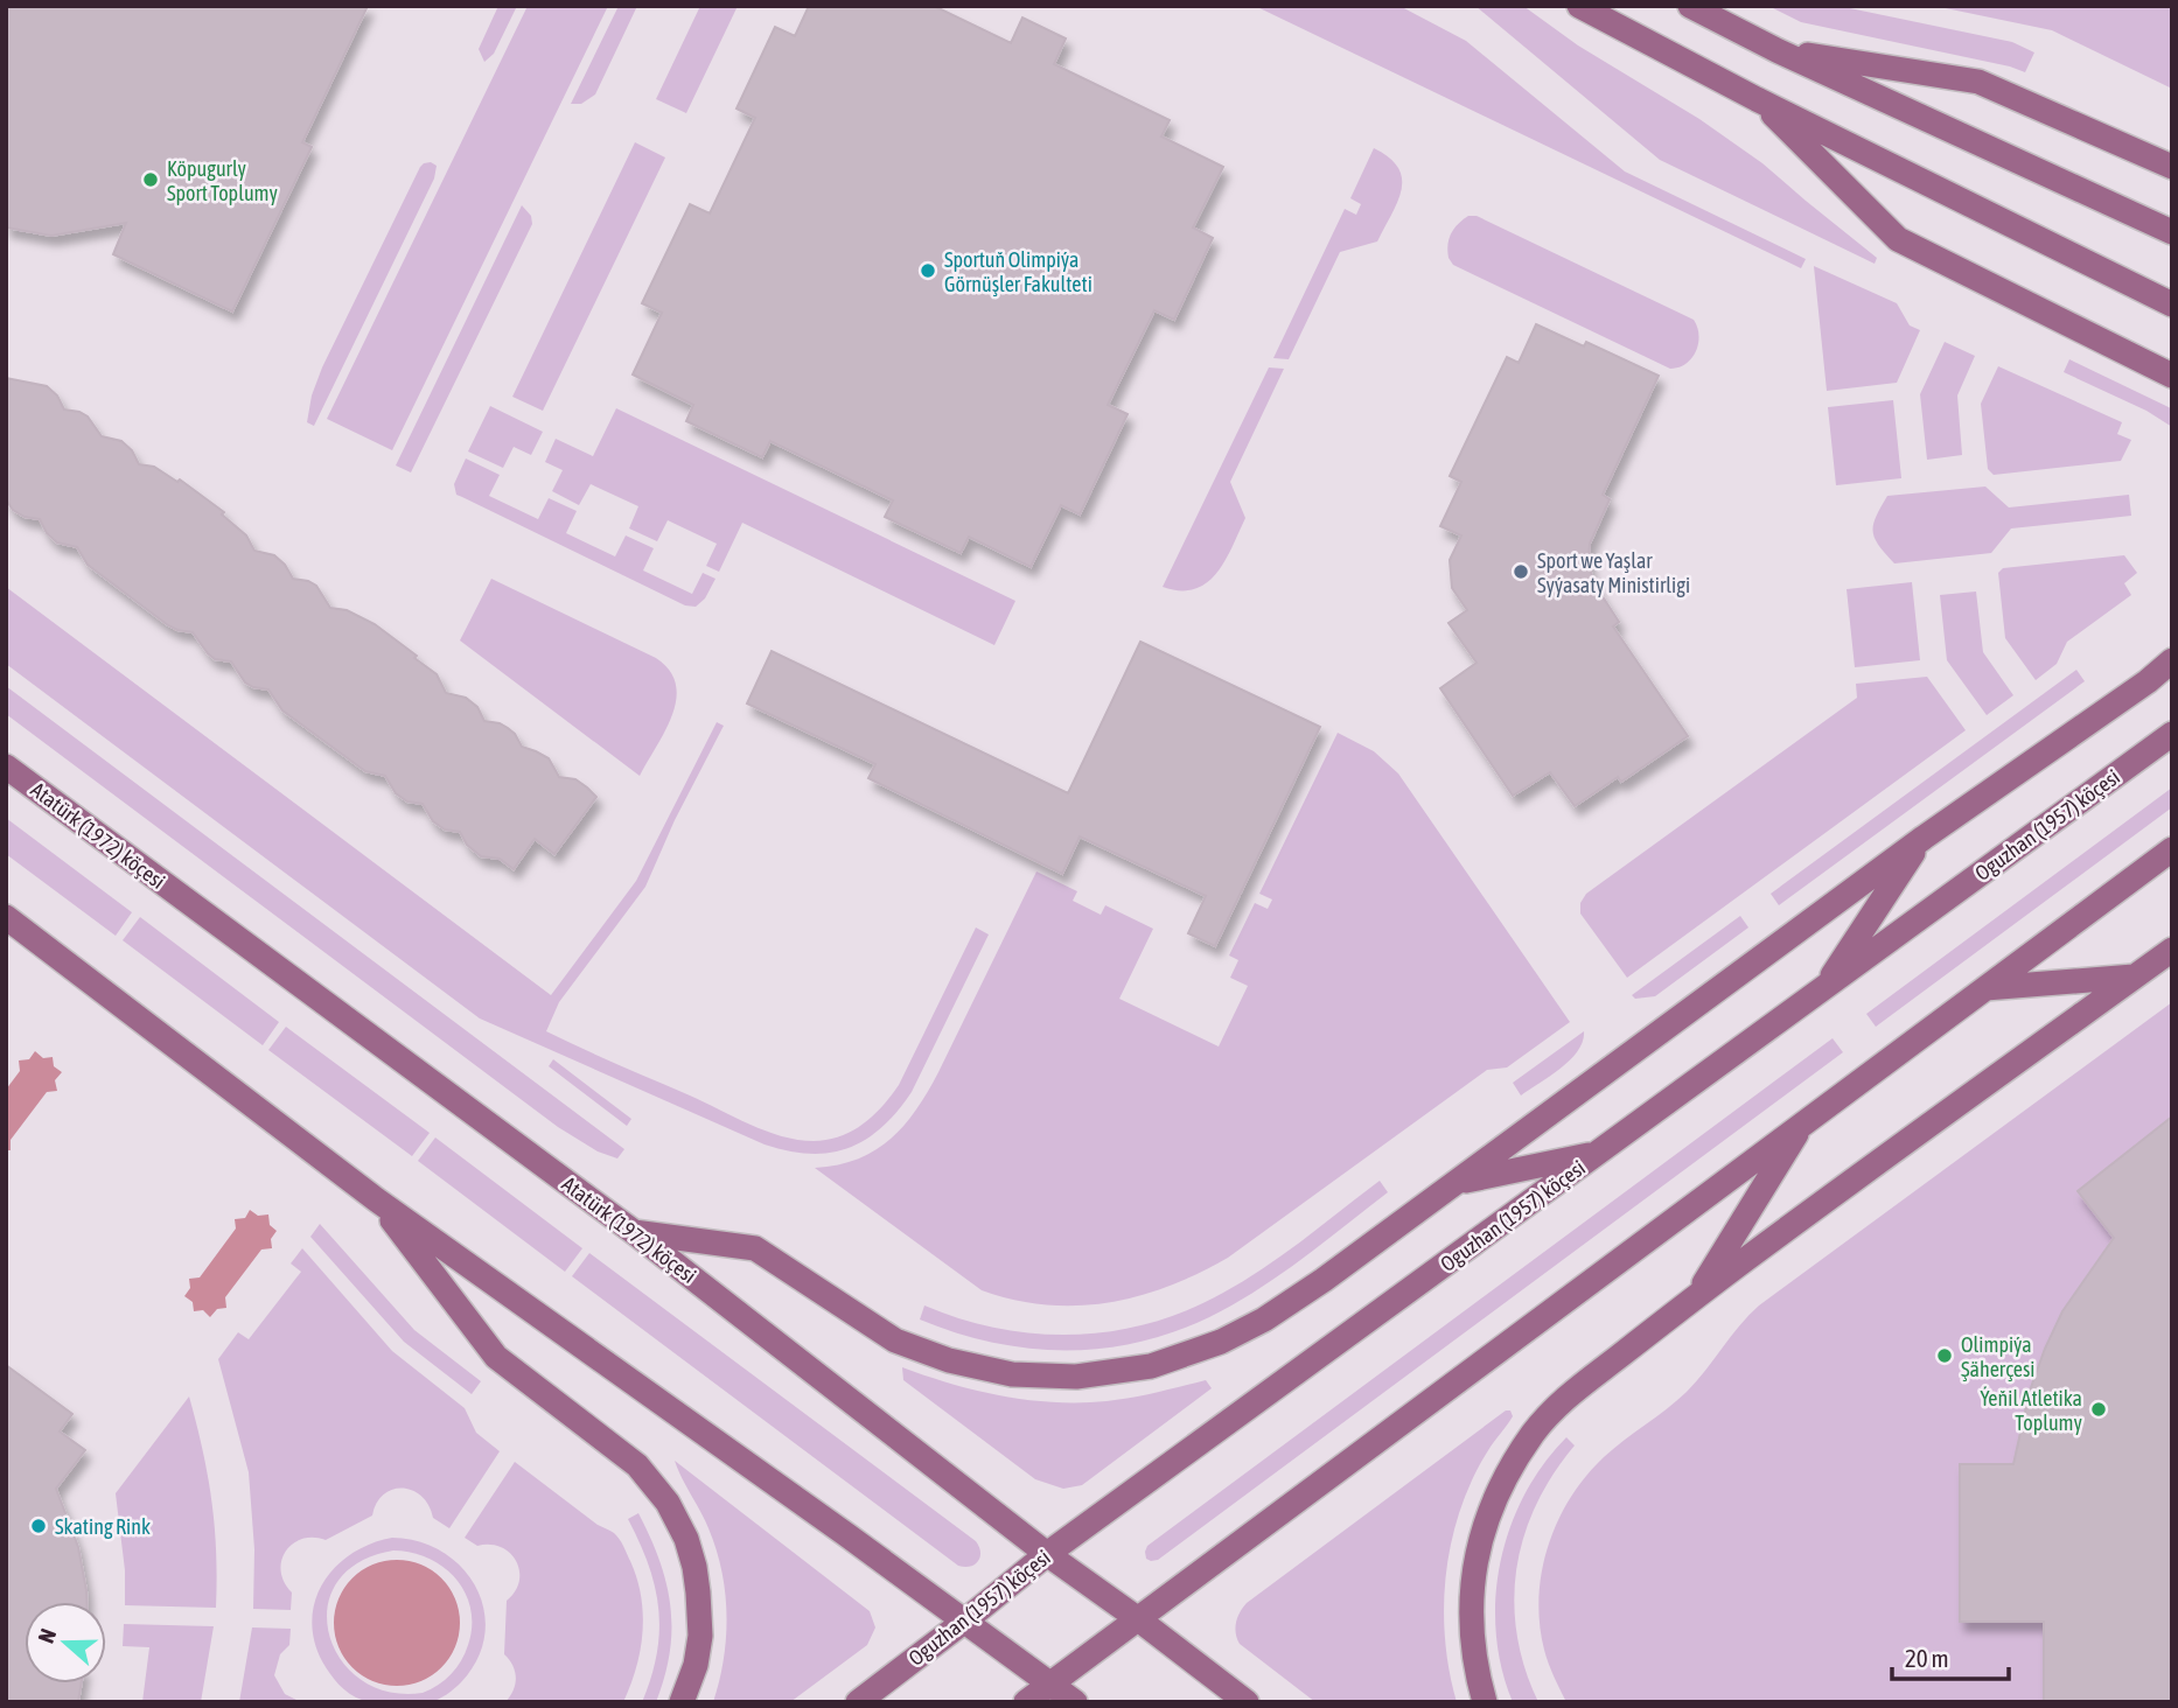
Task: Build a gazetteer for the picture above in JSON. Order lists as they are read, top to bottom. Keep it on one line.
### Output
{"streets":{"main road":["Oguzhan (1957) köçesi","Atatürk (1972) köçesi"]},"crossings":[["Oguzhan (1957) köçesi","Atatürk (1972) köçesi"]],"places":["Köpugurly Sport Toplumy","Sportuň Olimpiýa Görnüşler Fakulteti","Sport we Yaşlar Syýasaty Ministirligi","Olimpiýa Şäherçesi","Ýeňil Atletika Toplumy","Skating Rink"],"scale_bar":"20 m","north":"left"}
